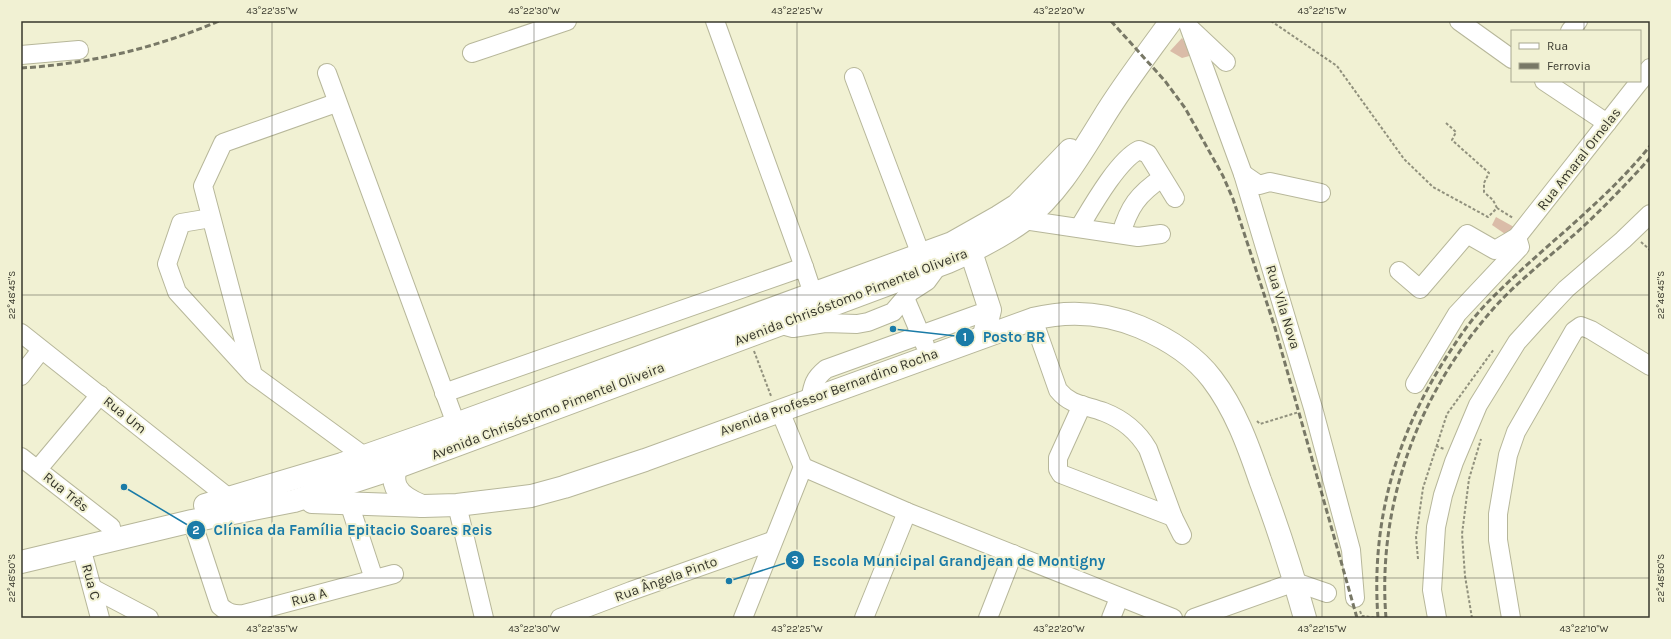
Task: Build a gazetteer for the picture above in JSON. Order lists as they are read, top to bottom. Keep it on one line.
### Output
{"streets":{"main road":["Avenida Chrisóstomo Pimentel Oliveira","Avenida Professor Bernardino Rocha"],"street":["Rua Amaral Ornelas","Rua Vila Nova","Rua Um","Rua Três","Rua Ângela Pinto","Rua C","Rua A"]},"crossings":[["Avenida Chrisóstomo Pimentel Oliveira","Avenida Professor Bernardino Rocha"],["Avenida Chrisóstomo Pimentel Oliveira","Rua Um"],["Avenida Chrisóstomo Pimentel Oliveira","Rua Três"],["Avenida Chrisóstomo Pimentel Oliveira","Rua C"],["Avenida Chrisóstomo Pimentel Oliveira","Rua A"]],"places":["Posto BR","Clínica da Família Epitacio Soares Reis","Escola Municipal Grandjean de Montigny"],"legend":["Rua","Ferrovia"],"coordinates":["43°22'35\"W","43°22'30\"W","43°22'25\"W","43°22'20\"W","43°22'15\"W","22°48'45\"S","22°48'50\"S","43°22'10\"W"]}
